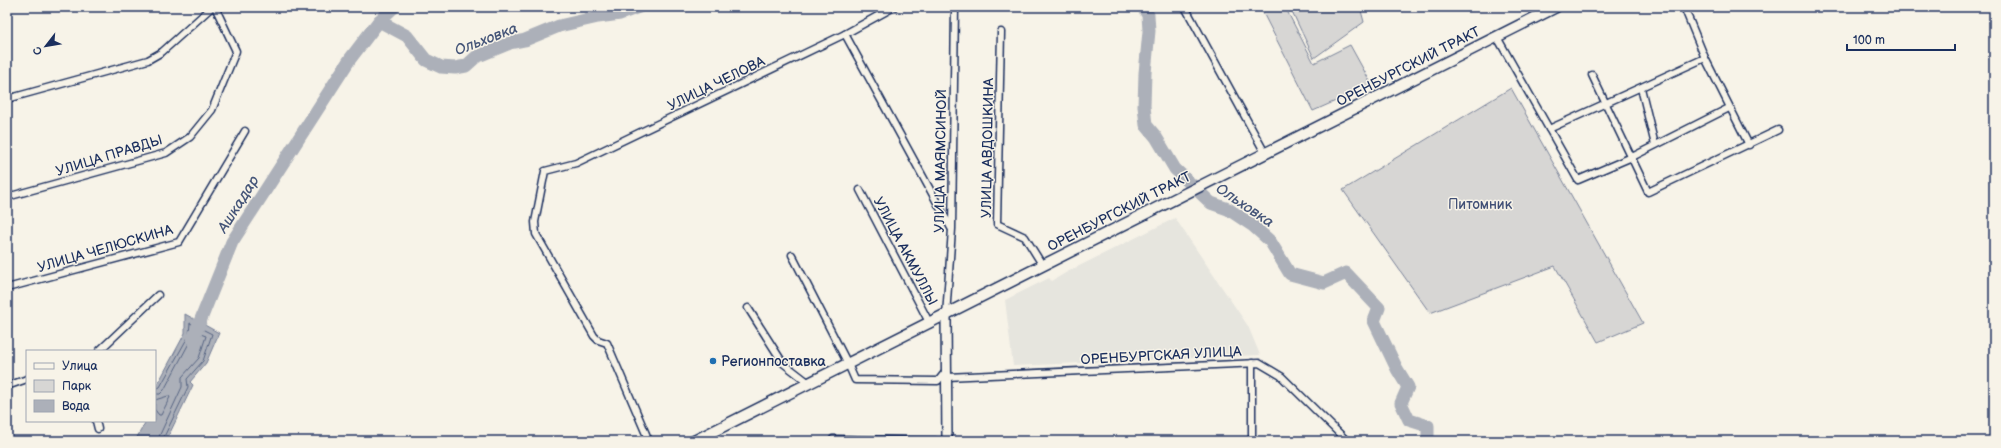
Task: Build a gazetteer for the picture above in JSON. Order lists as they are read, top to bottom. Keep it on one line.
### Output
{"streets":{"main road":["ОРЕНБУРГСКИЙ ТРАКТ"],"street":["УЛИЦА ЧЕЛОВА","УЛИЦА АВДОШКИНА","УЛИЦА ПРАВДЫ","УЛИЦА МАЯМСИНОЙ","УЛИЦА ЧЕЛЮСКИНА","УЛИЦА АКМУЛЛЫ","ОРЕНБУРГСКАЯ УЛИЦА"]},"crossings":[["ОРЕНБУРГСКИЙ ТРАКТ","УЛИЦА АВДОШКИНА"],["ОРЕНБУРГСКИЙ ТРАКТ","УЛИЦА МАЯМСИНОЙ"],["ОРЕНБУРГСКИЙ ТРАКТ","УЛИЦА АКМУЛЛЫ"],["ОРЕНБУРГСКИЙ ТРАКТ","ОРЕНБУРГСКАЯ УЛИЦА"]],"water":["Ольховка","Ашкадар"],"parks":["Питомник"],"places":["Регионпоставка"],"legend":["Улица","Парк","Вода"],"scale_bar":"100 m","north":"bottom left"}
